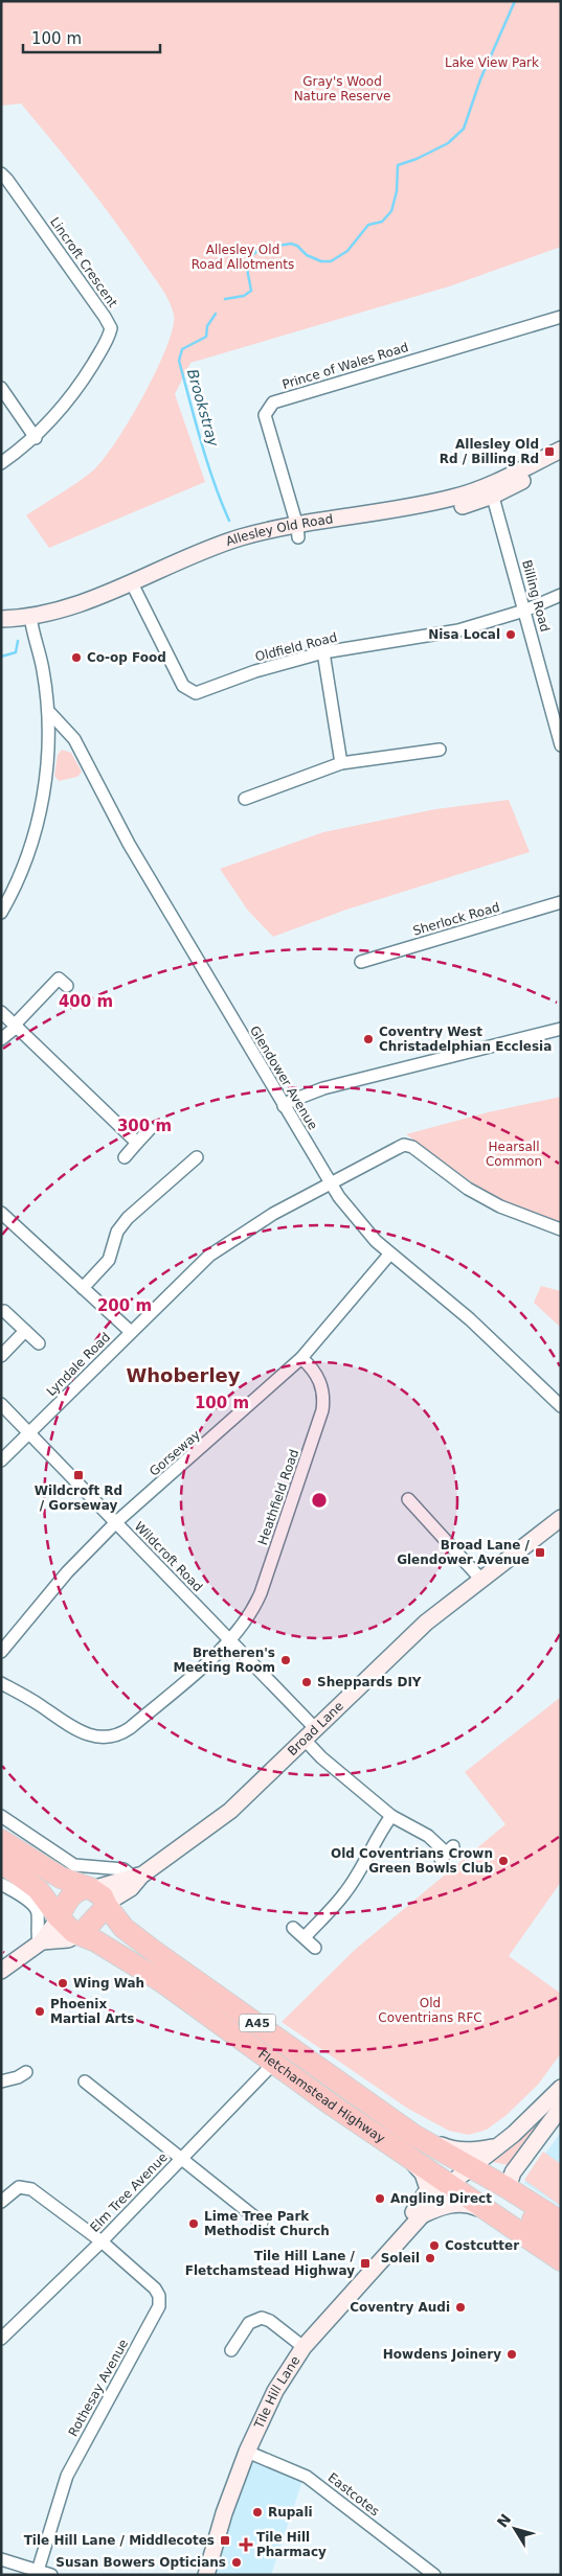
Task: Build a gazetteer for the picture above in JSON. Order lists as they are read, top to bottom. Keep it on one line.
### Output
{"streets":{"highway":["A45","Fletchamstead Highway"],"main road":["Allesley Old Road","Broad Lane","Tile Hill Lane"],"street":["Lincroft Crescent","Prince of Wales Road","Billing Road","Oldfield Road","Sherlock Road","Glendower Avenue","Lyndale Road","Gorseway","Heathfield Road","Wildcroft Road","Elm Tree Avenue","Rothesay Avenue","Eastcotes"]},"crossings":[["Prince of Wales Road","Allesley Old Road"],["Allesley Old Road","Billing Road"],["Allesley Old Road","Oldfield Road"],["Billing Road","Oldfield Road"],["Glendower Avenue","Lyndale Road"],["Glendower Avenue","Gorseway"],["Lyndale Road","Wildcroft Road"],["Gorseway","Heathfield Road"],["Gorseway","Wildcroft Road"],["Heathfield Road","Wildcroft Road"],["Wildcroft Road","Broad Lane"],["Broad Lane","Fletchamstead Highway"],["Fletchamstead Highway","Elm Tree Avenue"],["Fletchamstead Highway","Tile Hill Lane"],["Elm Tree Avenue","Rothesay Avenue"],["Tile Hill Lane","Eastcotes"]],"districts":["Whoberley"],"water":["Brookstray"],"parks":["Lake View Park","Gray's Wood Nature Reserve","Allesley Old Road Allotments","Hearsall Common","Old Coventrians RFC"],"places":{"transit":["Allesley Old Rd / Billing Rd","Wildcroft Rd / Gorseway","Broad Lane / Glendower Avenue","Tile Hill Lane / Fletchamstead Highway","Tile Hill Lane / Middlecotes"],"other":["Nisa Local","Co-op Food","Coventry West Christadelphian Ecclesia","Bretheren's Meeting Room","Sheppards DIY","Old Coventrians Crown Green Bowls Club","Wing Wah","Phoenix Martial Arts","Angling Direct","Lime Tree Park Methodist Church","Costcutter","Soleil","Coventry Audi","Howdens Joinery","Rupali","Susan Bowers Opticians"],"health":["Tile Hill Pharmacy"]},"scale_bar":"100 m","north":"top left","rings":["400 m","300 m","200 m","100 m"]}
